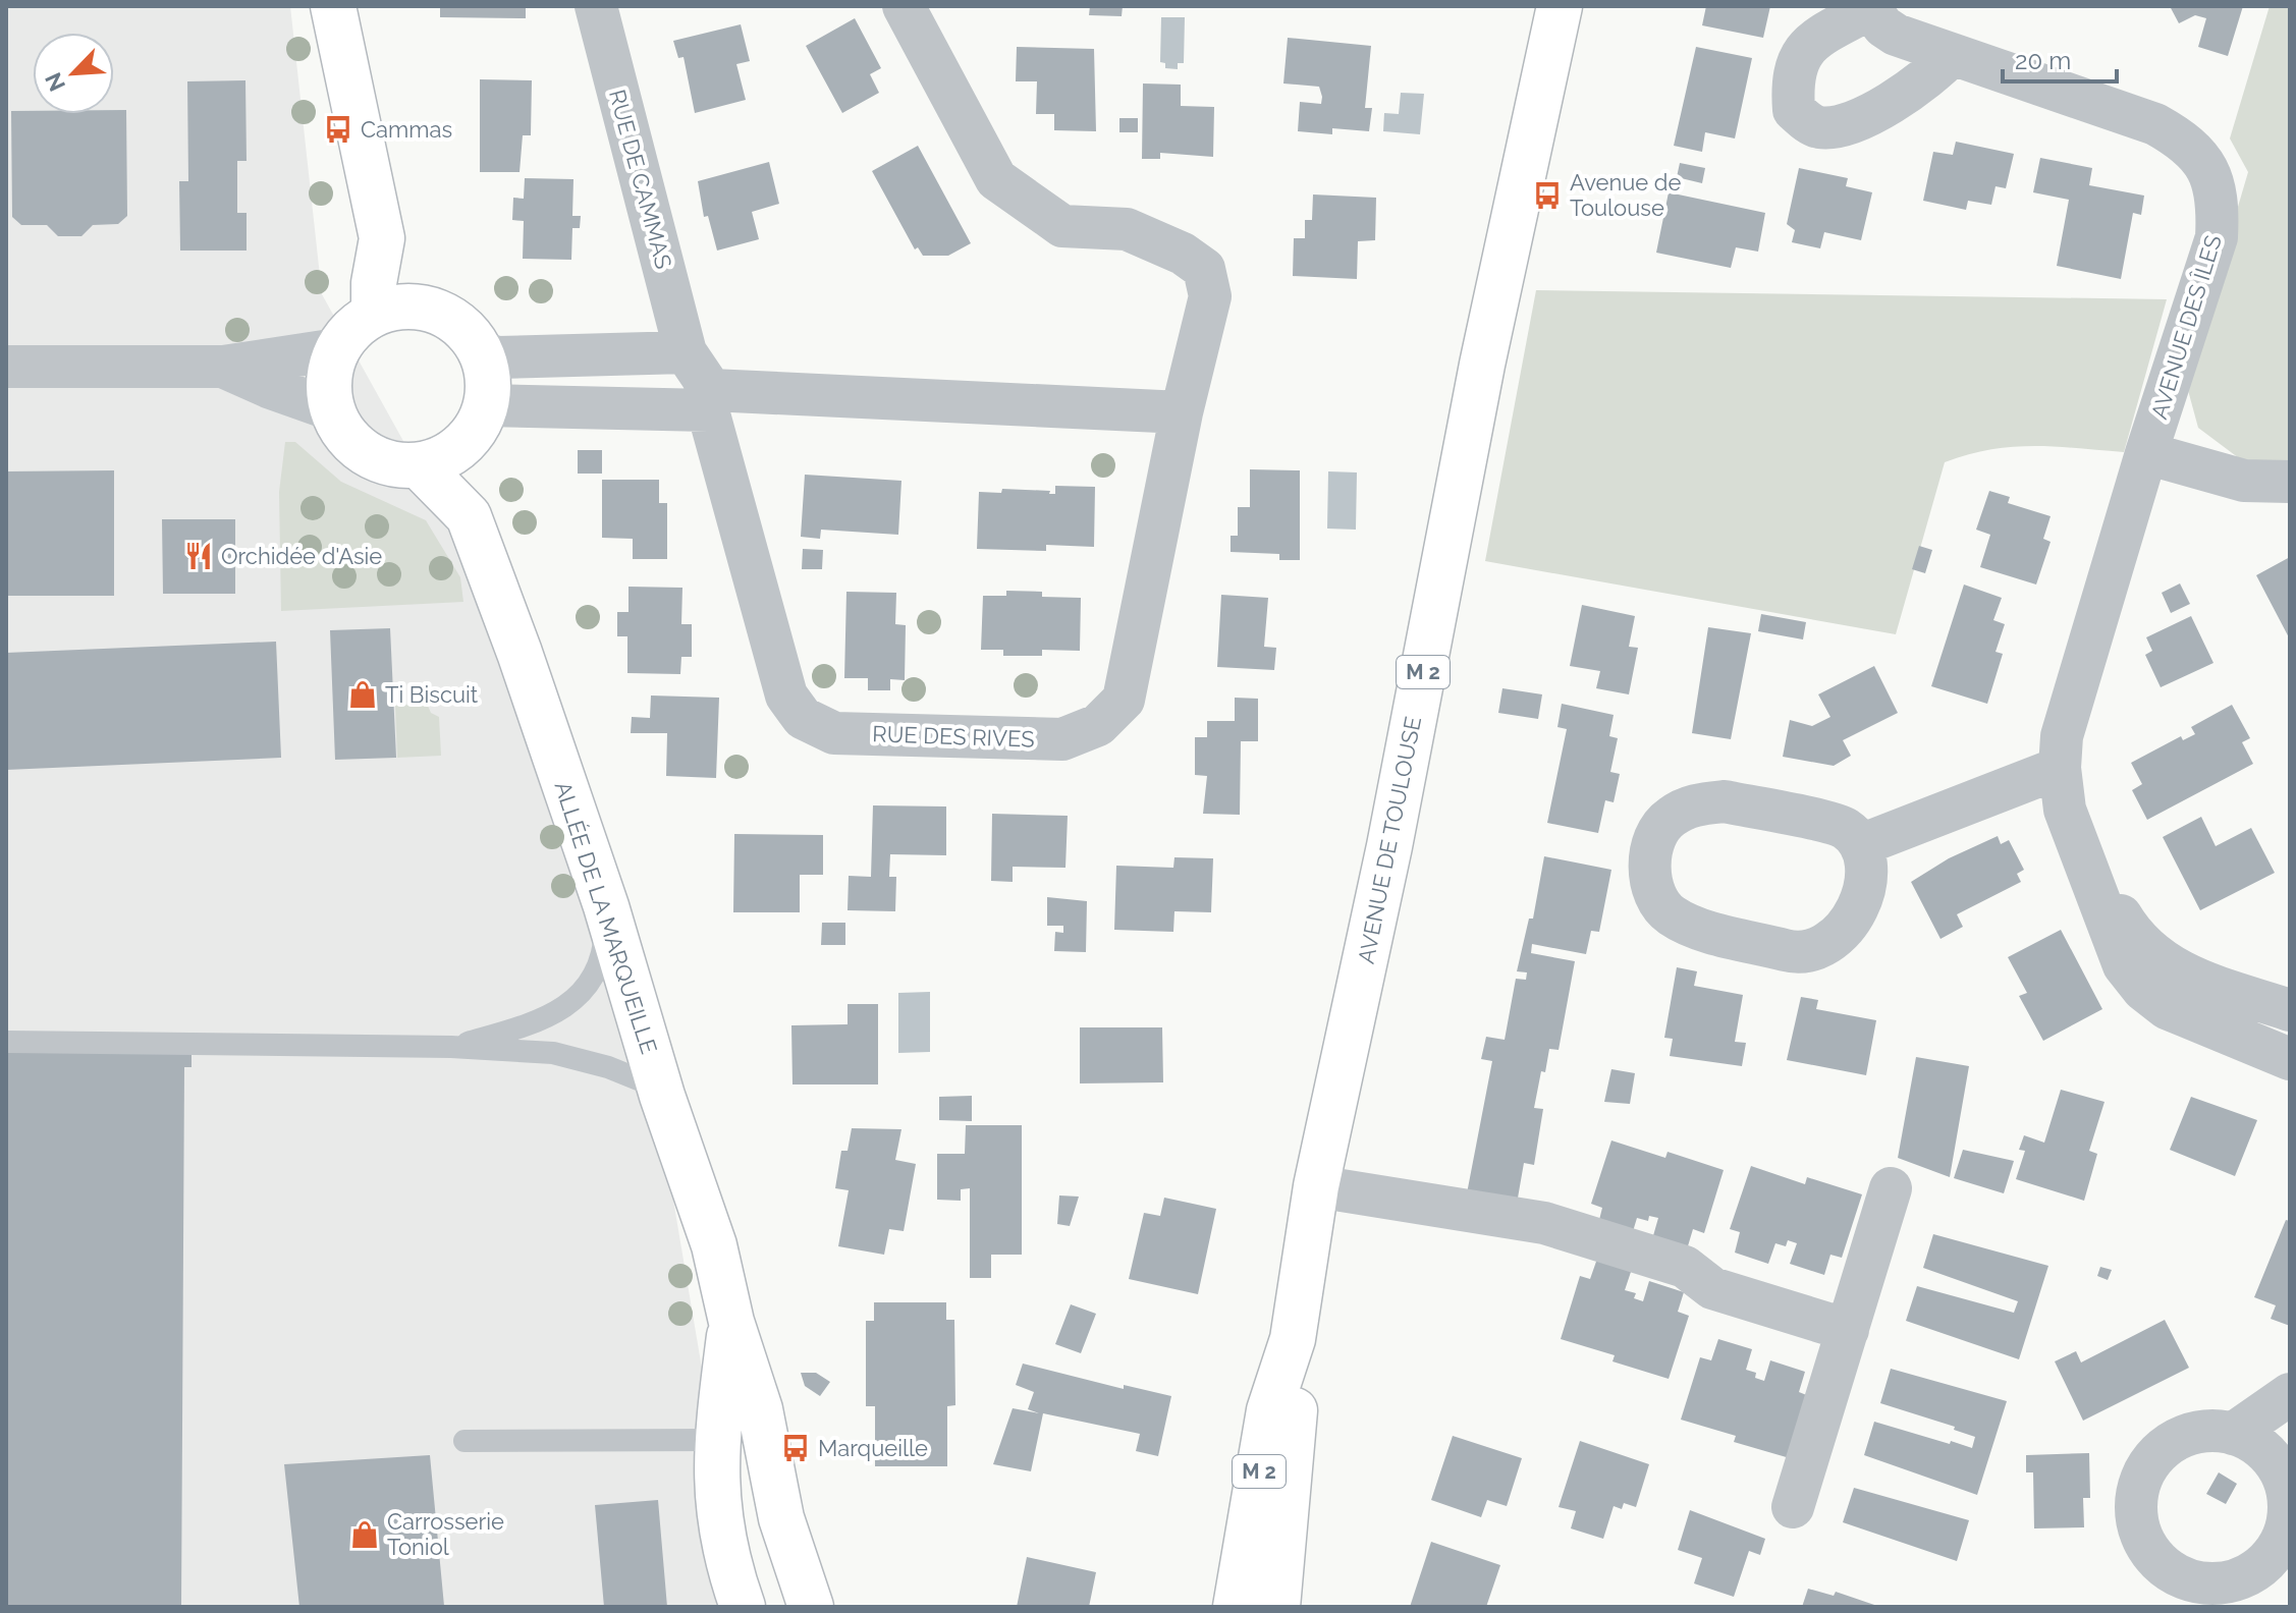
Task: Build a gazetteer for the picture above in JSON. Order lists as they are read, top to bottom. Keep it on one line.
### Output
{"streets":{"street":["RUE DE CAMMAS","AVENUE DES ÎLES","M 2","RUE DES RIVES","AVENUE DE TOULOUSE","ALLÉE DE LA MARQUEILLE"]},"crossings":[["RUE DE CAMMAS","RUE DES RIVES"]],"places":{"bus stop":["Cammas","Avenue de Toulouse","Marqueille"],"restaurant":["Orchidée d'Asie"],"shop":["Ti Biscuit","Carrosserie Toniol"]},"scale_bar":"20 m","north":"bottom left"}
